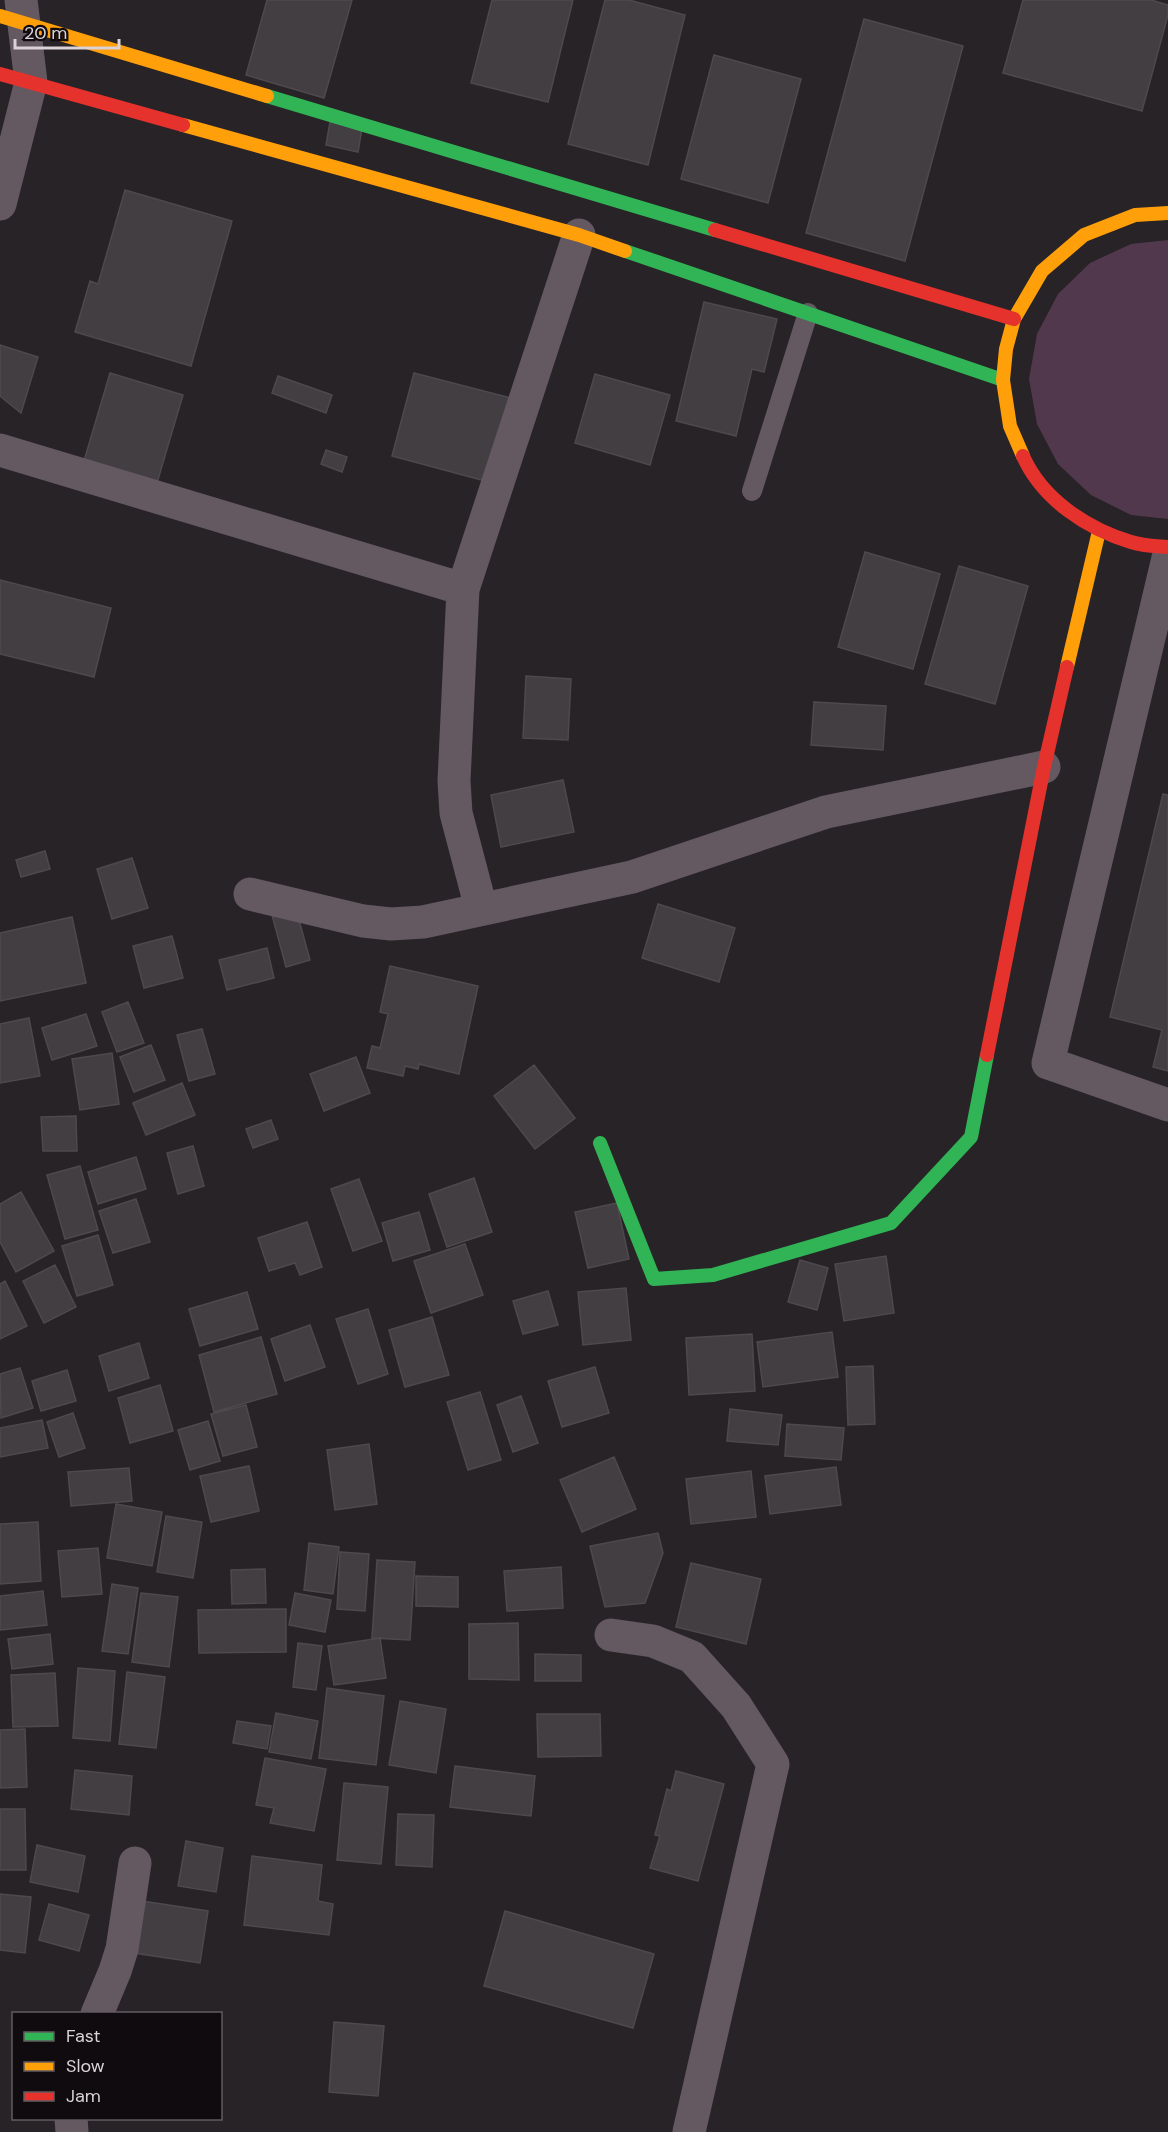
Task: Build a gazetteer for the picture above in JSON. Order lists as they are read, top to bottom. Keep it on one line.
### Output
{"legend":["Fast","Slow","Jam"],"scale_bar":"20 m"}
